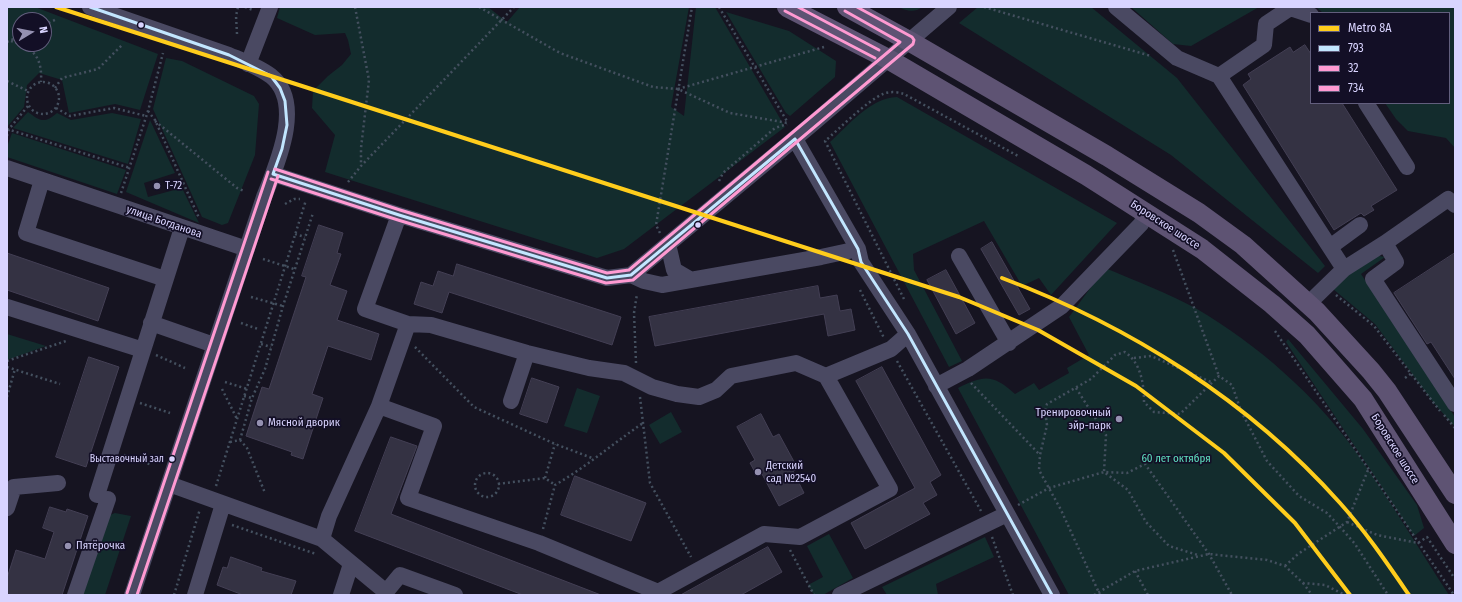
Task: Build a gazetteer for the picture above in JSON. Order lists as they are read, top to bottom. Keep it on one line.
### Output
{"streets":{"main road":["Боровское шоссе"],"street":["улица Богданова"]},"parks":["60 лет октября"],"places":["Т-72","Тренировочный эйр-парк","Мясной дворик","Выставочный зал","Детский сад №2540","Пятёрочка"],"lines":["metro line 8А","transit line 793","transit line 32","transit line 734"],"legend":["Metro 8А","793","32","734"],"north":"right"}
